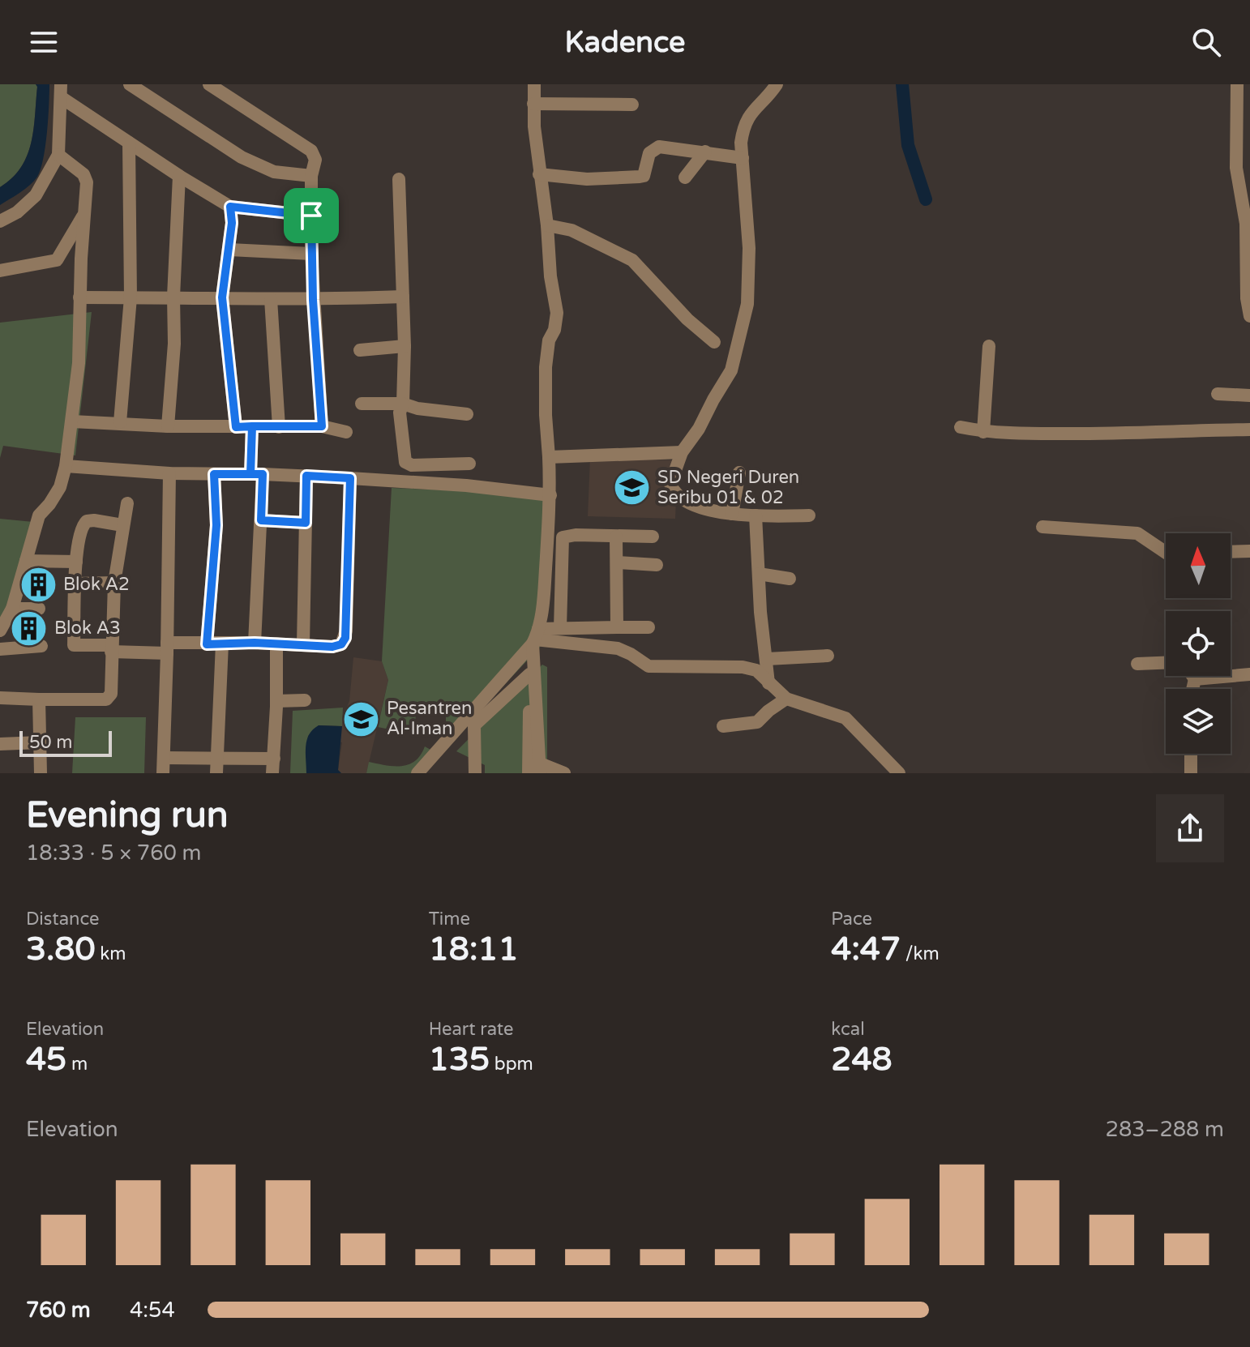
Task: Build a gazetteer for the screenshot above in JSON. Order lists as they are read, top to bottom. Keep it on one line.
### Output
{"places":{"school or university":["SD Negeri Duren Seribu 01 & 02","Pesantren Al-Iman"],"building":["Blok A2","Blok A3"]},"scale_bar":"50 m","north":"top","page":{"header":"Kadence","scale":"50 m","heading":["Evening run","18:33 · 5 × 760 m"],"stats":[["Distance","3.80 km"],["Time","18:11"],["Pace","4:47 /km"],["Elevation","45 m"],["Heart rate","135 bpm"],["kcal","248"]],"chart":["Elevation","283–288 m"],"list":[{"name":"760 m","note":"4:54"}]}}
